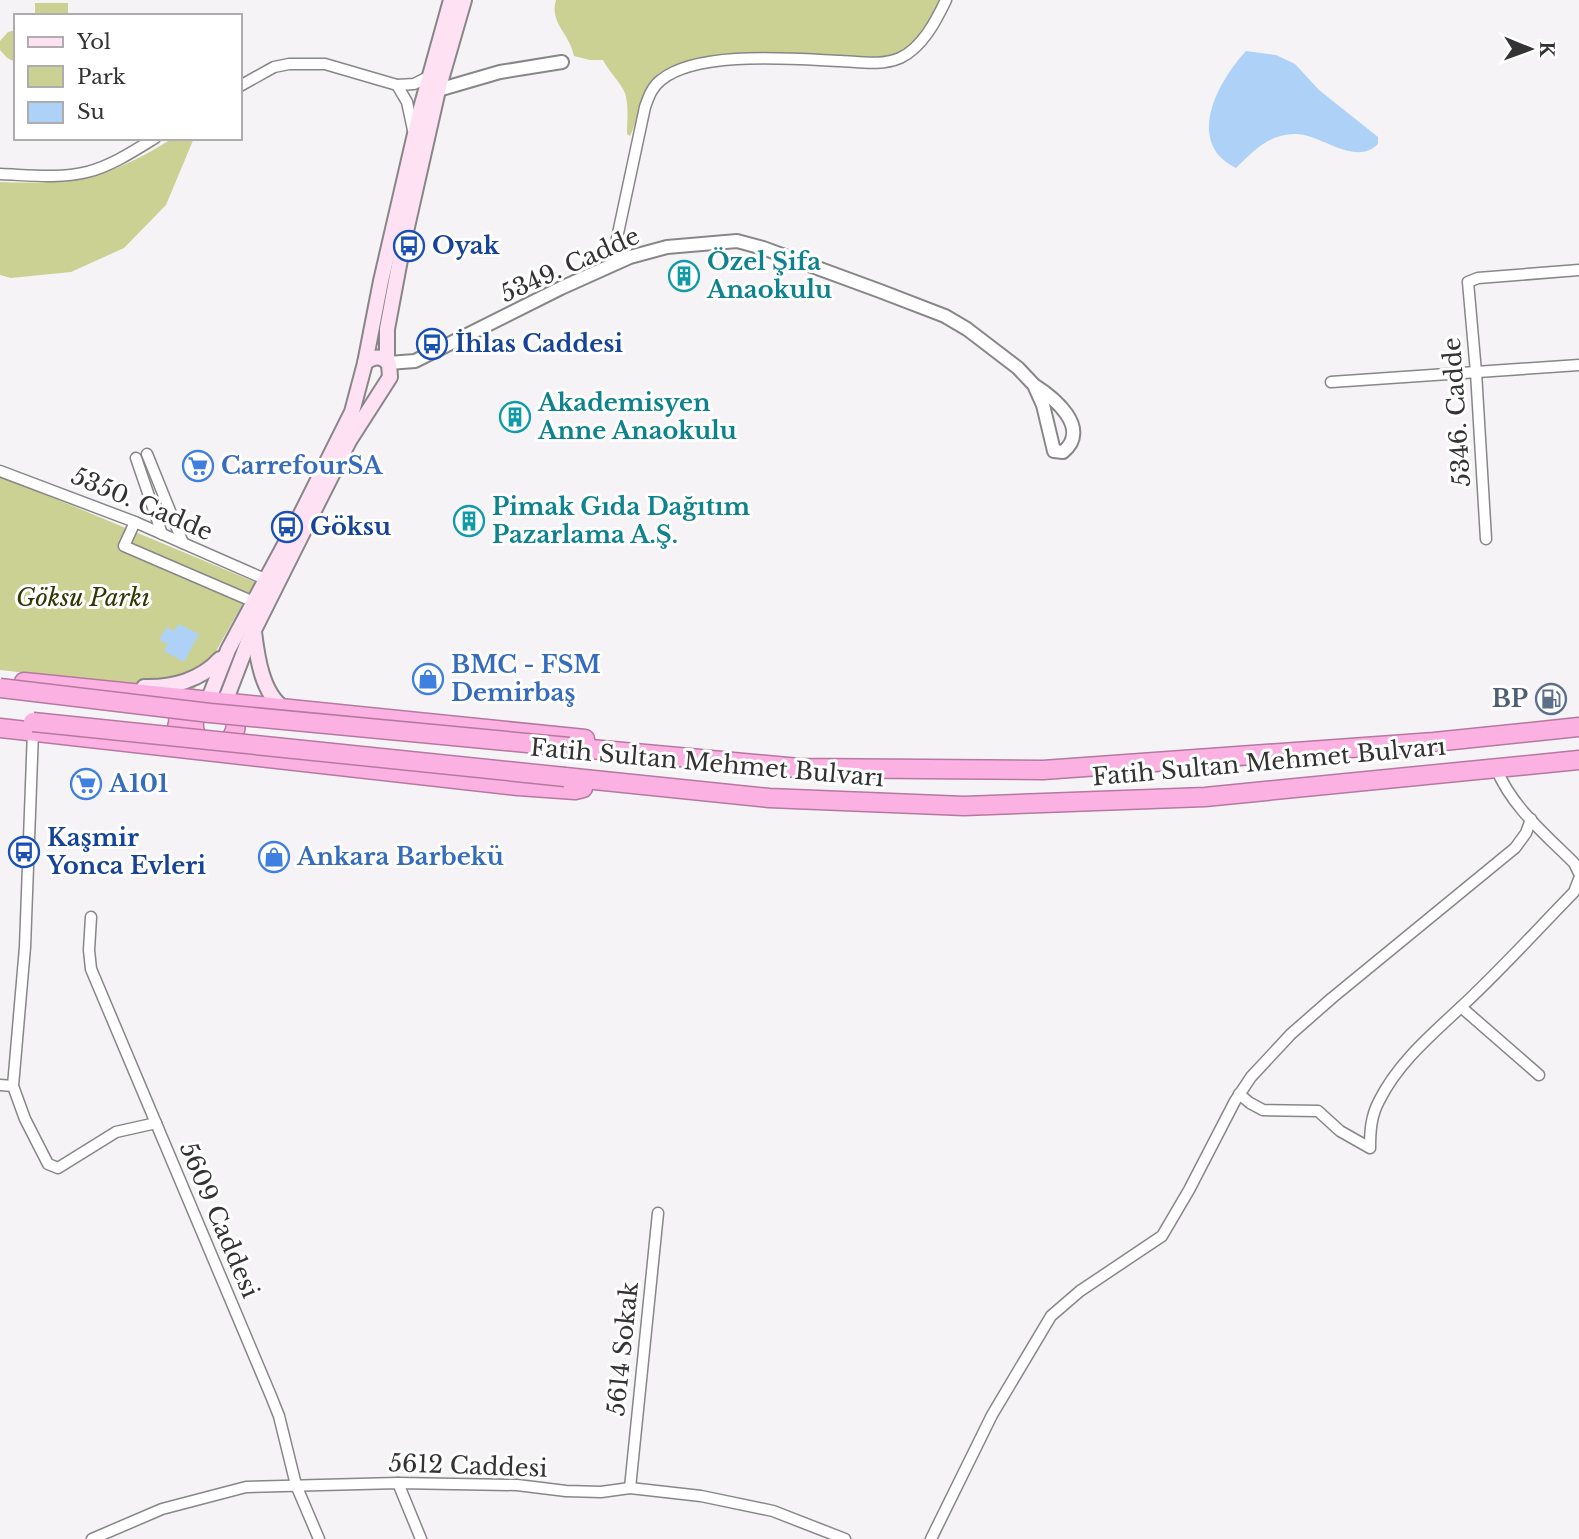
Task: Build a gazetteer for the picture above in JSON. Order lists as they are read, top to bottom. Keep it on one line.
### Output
{"streets":{"highway":["Fatih Sultan Mehmet Bulvarı"],"street":["5349. Cadde","5346. Cadde","5350. Cadde","5609 Caddesi","5614 Sokak","5612 Caddesi"]},"crossings":[["5609 Caddesi","5612 Caddesi"],["5614 Sokak","5612 Caddesi"]],"parks":["Göksu Parkı"],"places":{"bus stop":["Oyak","İhlas Caddesi","Göksu","Kaşmir Yonca Evleri"],"building":["Özel Şifa Anaokulu","Akademisyen Anne Anaokulu","Pimak Gıda Dağıtım Pazarlama A.Ş."],"supermarket":["CarrefourSA","A101"],"shop":["BMC - FSM Demirbaş","Ankara Barbekü"],"fuel station":["BP"]},"legend":["Yol","Park","Su"],"north":"right"}
